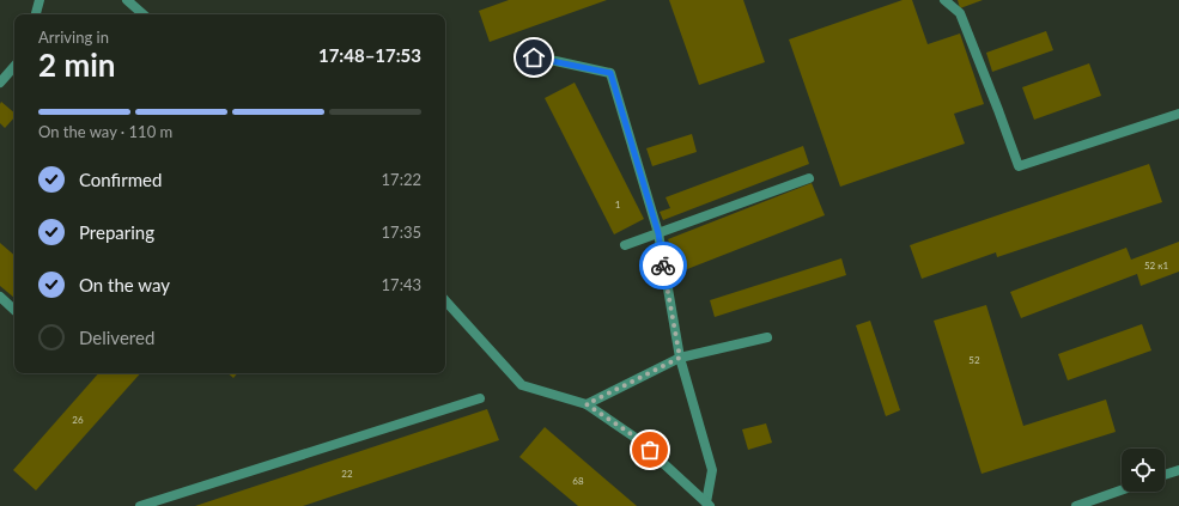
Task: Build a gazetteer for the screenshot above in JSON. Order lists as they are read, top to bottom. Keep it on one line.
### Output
{"house_numbers":["1","52 к1","52","26","22","68"],"page":{"heading":["2 min","Arriving in","17:48–17:53"],"bar":"On the way · 110 m","list":[["Confirmed","17:22"],["Preparing","17:35"],["On the way","17:43"],"Delivered"]}}
